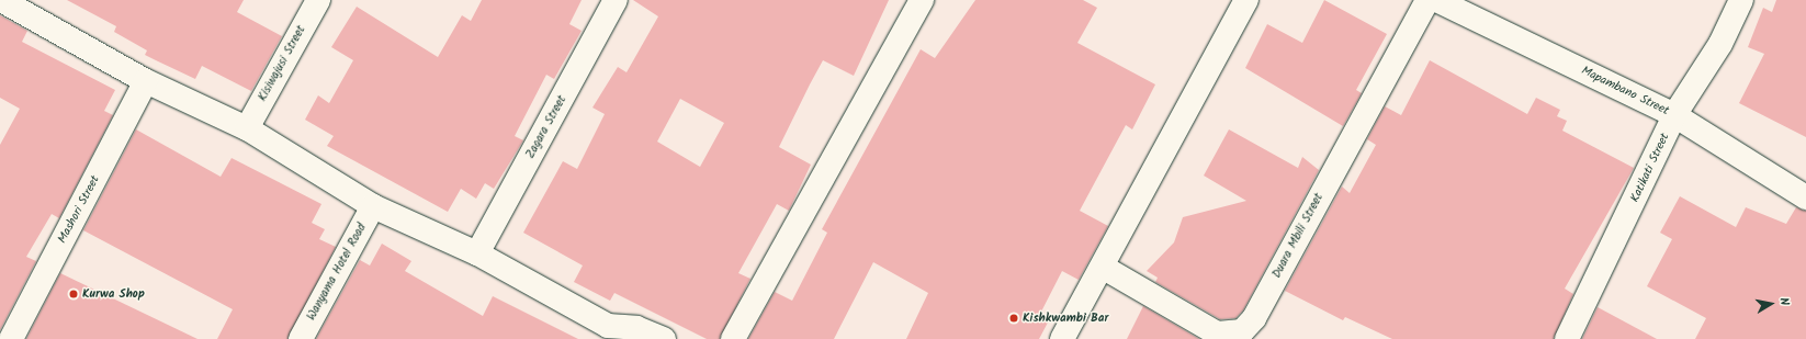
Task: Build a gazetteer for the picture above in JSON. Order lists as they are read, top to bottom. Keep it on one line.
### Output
{"streets":{"street":["Kisiwajusi Street","Mapambano Street","Zagara Street","Katikati Street","Mashori Street","Duara Mbili Street","Wanyama Hotel Road"]},"crossings":[["Mapambano Street","Katikati Street"]],"places":["Kurwa Shop","Kishkwambi Bar"],"north":"right"}
